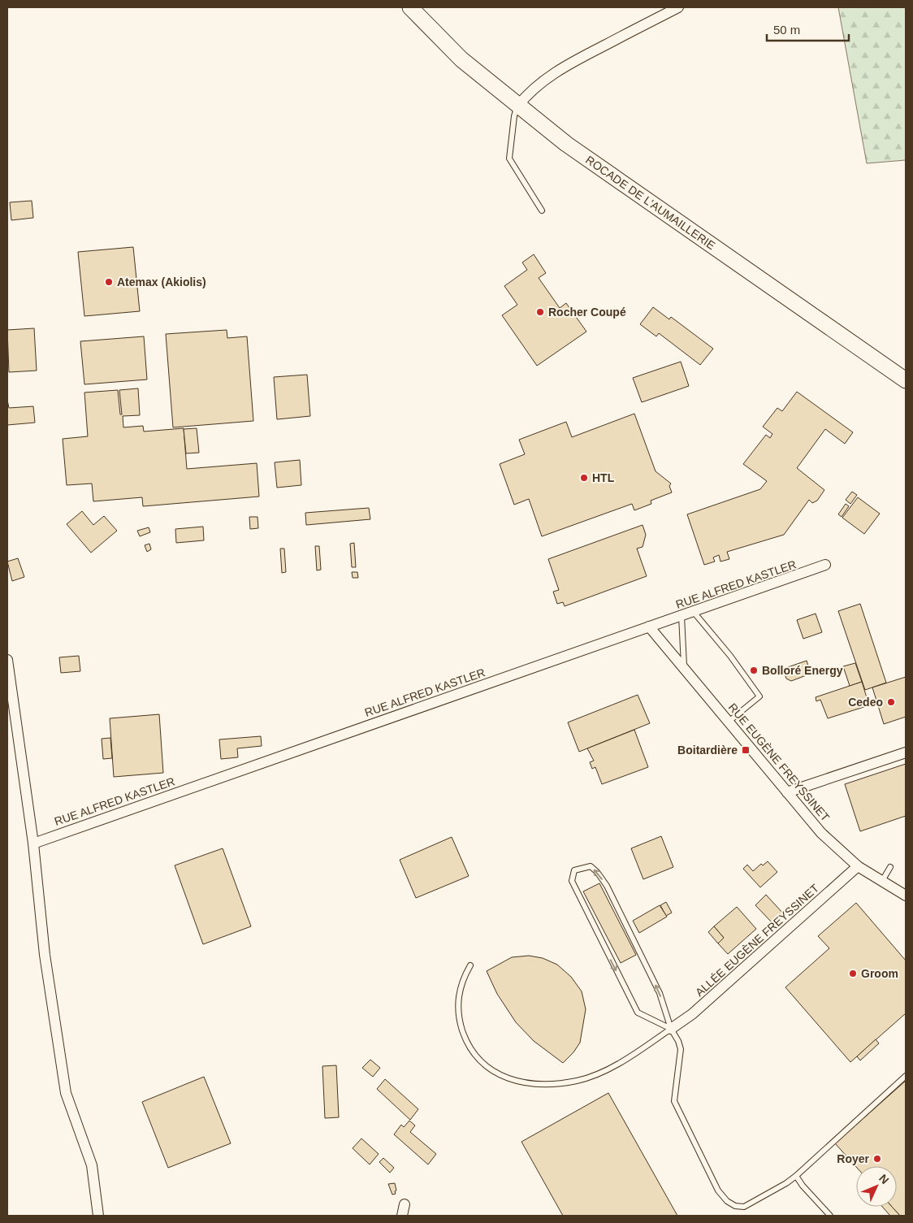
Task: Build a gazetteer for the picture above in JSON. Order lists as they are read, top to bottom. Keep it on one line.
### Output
{"streets":{"main road":["ROCADE DE L'AUMAILLERIE"],"street":["RUE ALFRED KASTLER","RUE EUGÈNE FREYSSINET","ALLÉE EUGÈNE FREYSSINET"]},"crossings":[["RUE ALFRED KASTLER","RUE EUGÈNE FREYSSINET"],["RUE EUGÈNE FREYSSINET","ALLÉE EUGÈNE FREYSSINET"]],"places":{"other":["Atemax (Akiolis)","Rocher Coupé","HTL","Bolloré Energy","Cedeo","Groom","Royer"],"transit":["Boitardière"]},"scale_bar":"50 m","north":"top right"}
